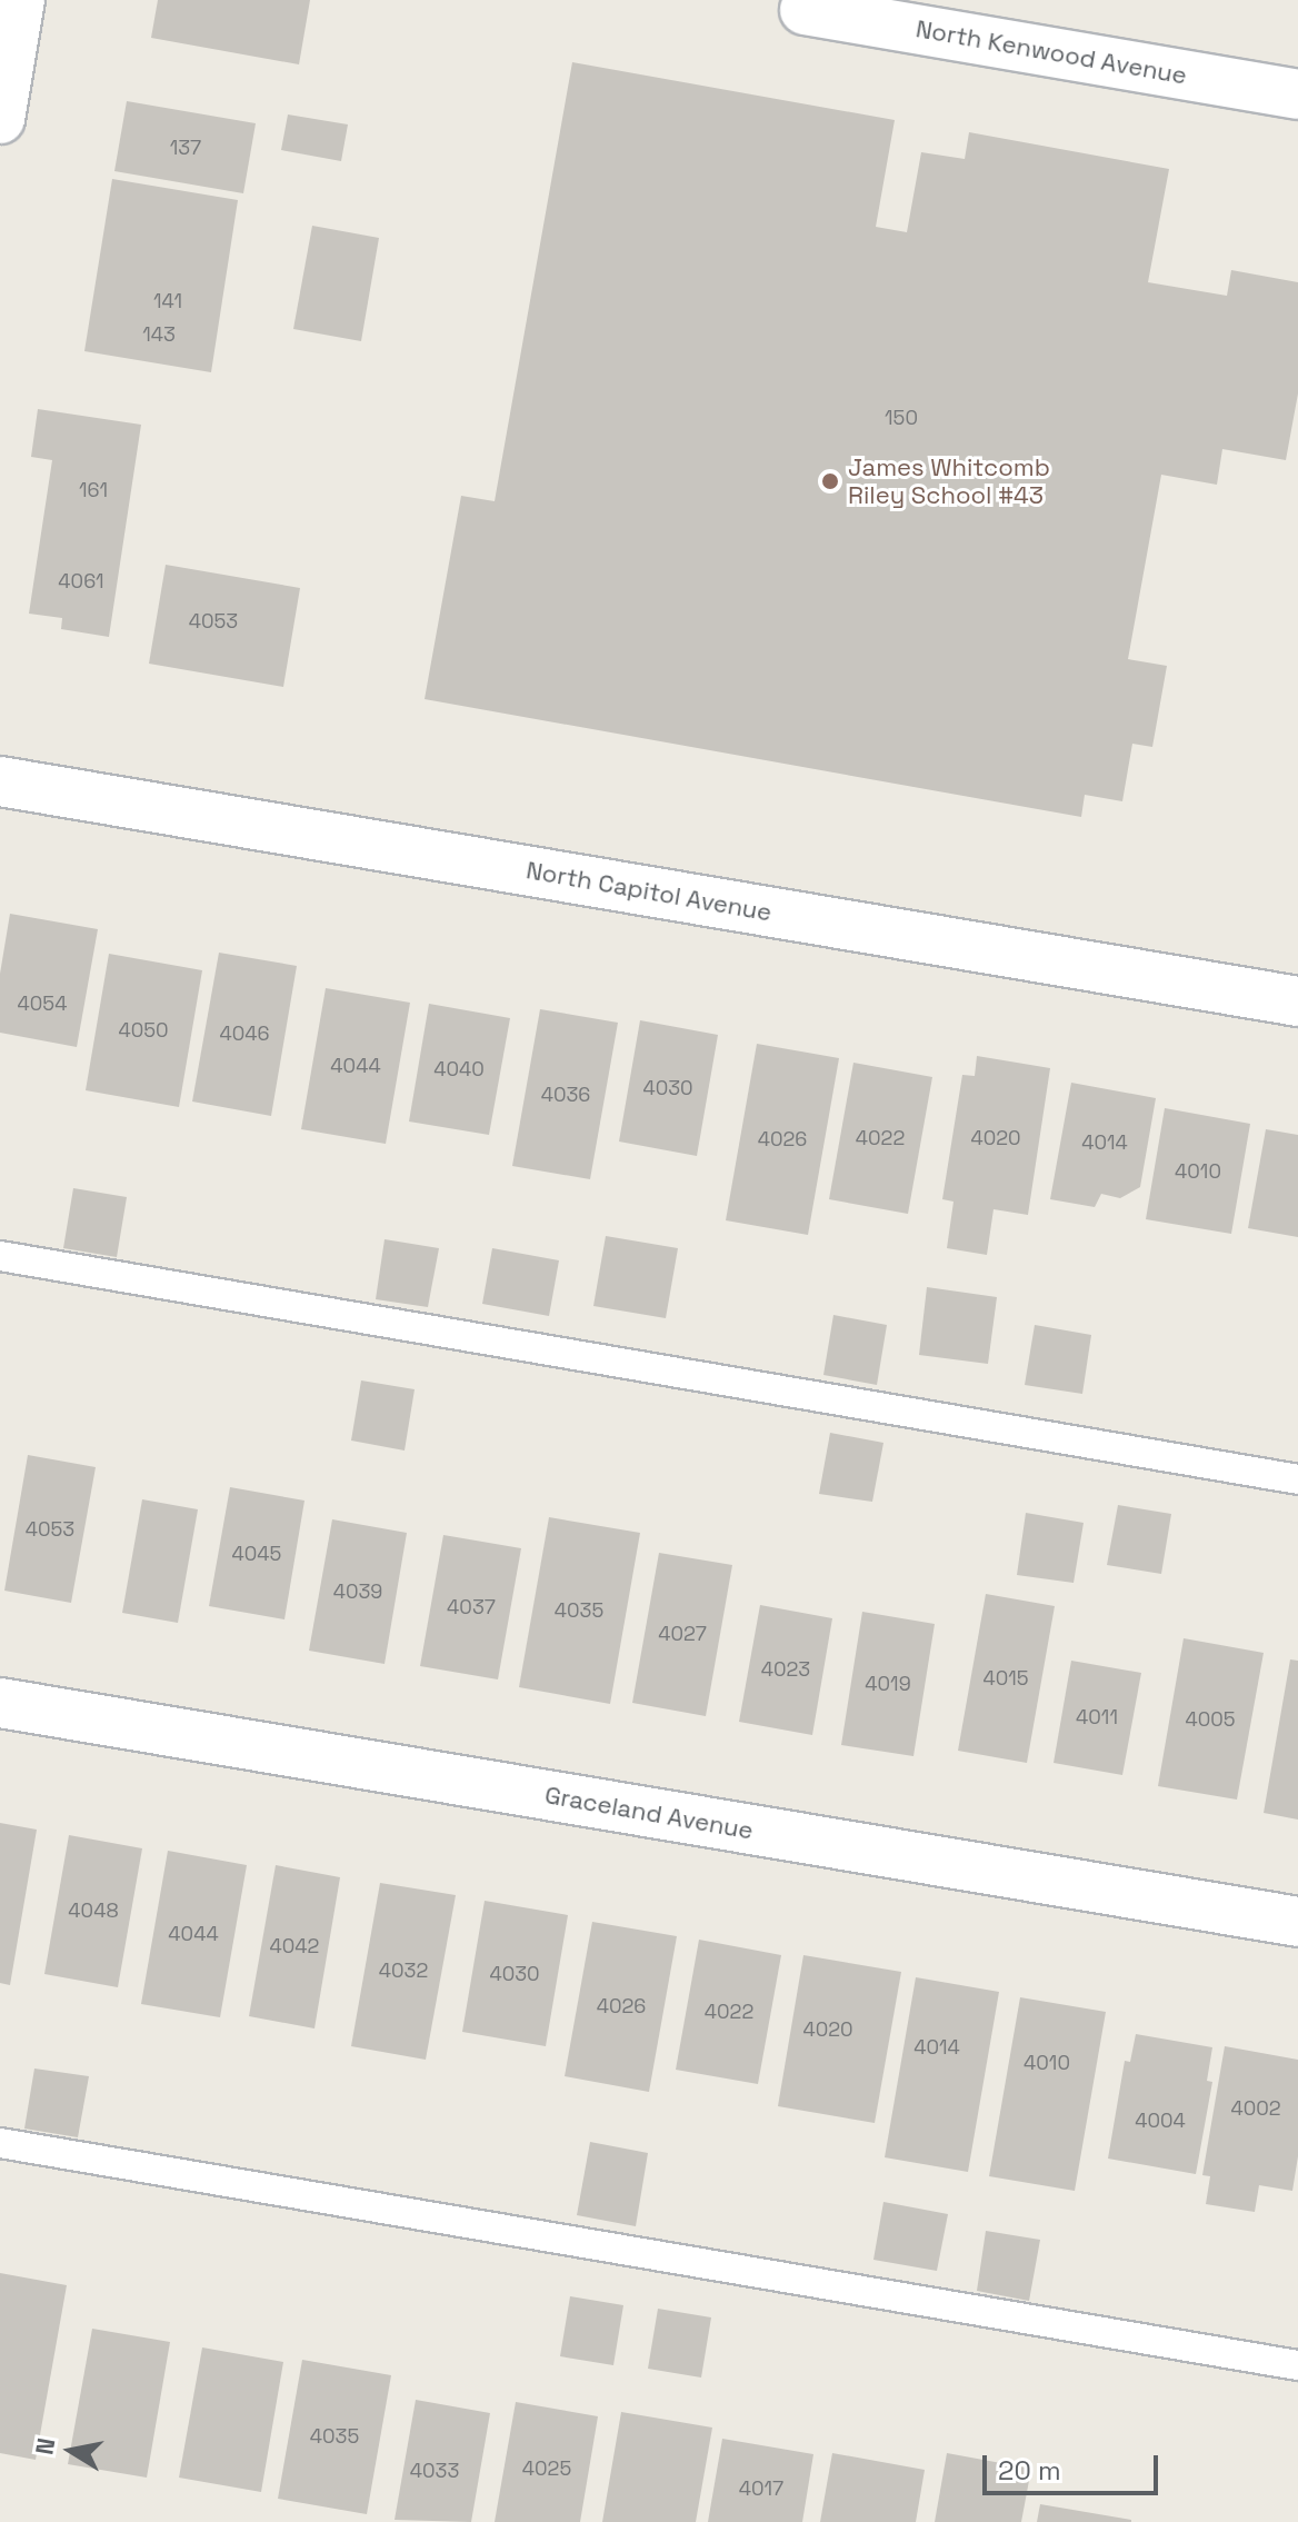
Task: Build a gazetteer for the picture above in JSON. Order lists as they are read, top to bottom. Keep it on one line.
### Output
{"streets":{"street":["North Kenwood Avenue","North Capitol Avenue","Graceland Avenue"]},"places":["James Whitcomb Riley School #43"],"house_numbers":["137","141","143","150","161","4061","4053","4054","4050","4046","4044","4040","4030","4036","4022","4020","4026","4014","4010","4053","4045","4039","4037","4035","4027","4023","4015","4019","4011","4005","4048","4044","4042","4032","4030","4026","4022","4020","4014","4010","4002","4004","4035","4025","4033","4017"],"scale_bar":"20 m","north":"left"}
